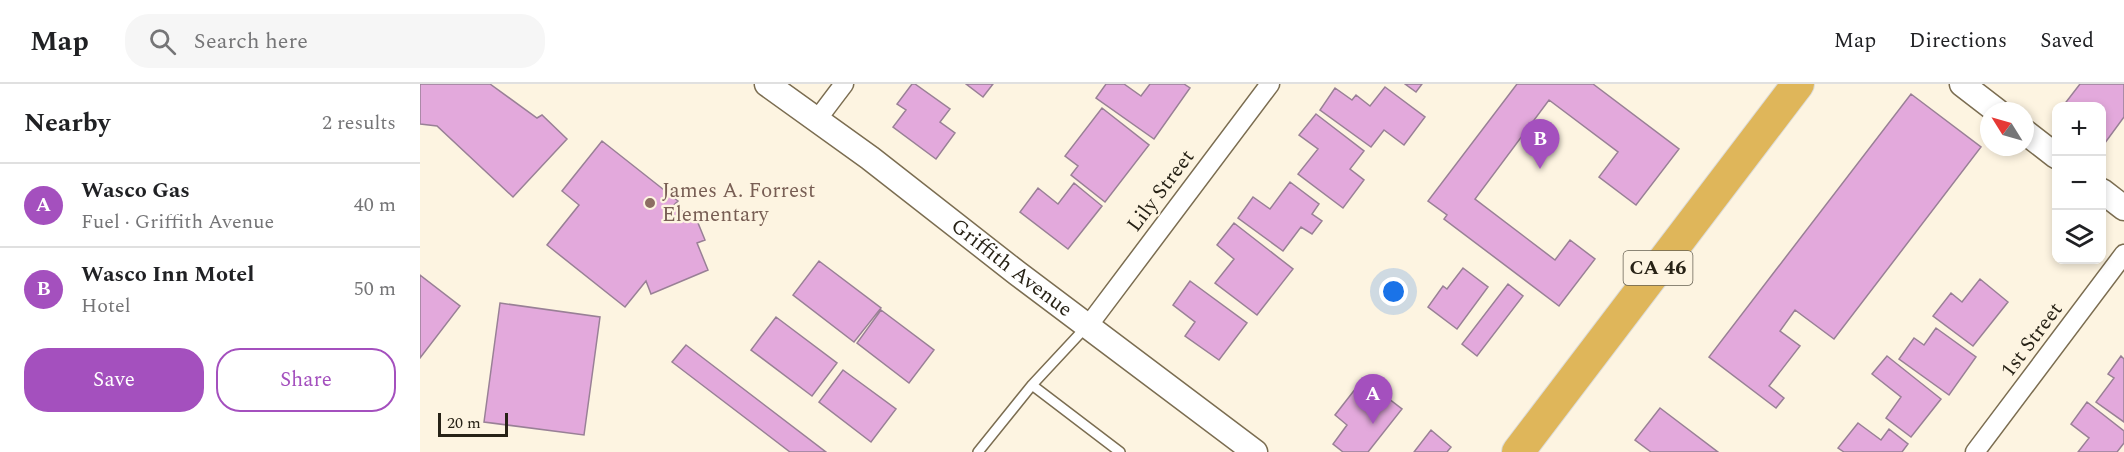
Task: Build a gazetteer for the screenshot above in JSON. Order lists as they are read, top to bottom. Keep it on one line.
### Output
{"streets":{"highway":["CA 46"],"street":["Lily Street","Griffith Avenue","1st Street"]},"crossings":[["Lily Street","Griffith Avenue"]],"places":["James A. Forrest Elementary"],"scale_bar":"20 m","north":"top left","page":{"header":"Map","search":"Search here","nav":["Map","Directions","Saved"],"heading":["Nearby","2 results"],"map_buttons":["+","−"],"pins":["B","A"],"list":[{"mark":"A","name":"Wasco Gas","note":"Fuel · Griffith Avenue","value":"40 m"},{"mark":"B","name":"Wasco Inn Motel","note":"Hotel","value":"50 m"}],"buttons":["Save","Share"],"scale":"20 m"}}
